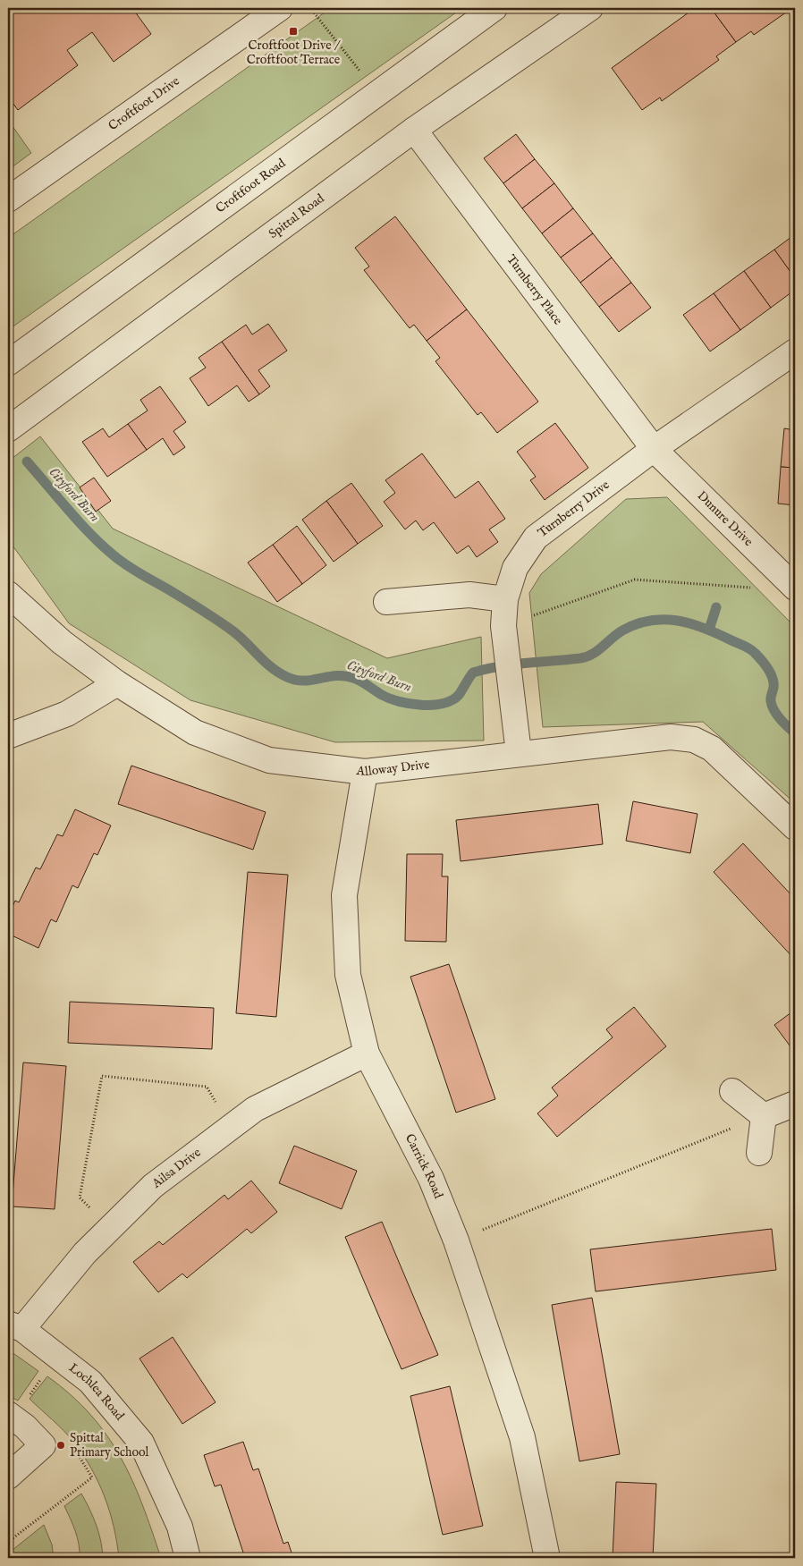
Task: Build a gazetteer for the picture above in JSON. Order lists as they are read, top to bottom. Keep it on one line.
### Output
{"streets":{"street":["Croftfoot Drive","Croftfoot Road","Spittal Road","Turnberry Place","Turnberry Drive","Dunure Drive","Alloway Drive","Carrick Road","Ailsa Drive","Lochlea Road"]},"crossings":[["Spittal Road","Turnberry Place"],["Turnberry Place","Turnberry Drive"],["Turnberry Place","Dunure Drive"],["Turnberry Drive","Dunure Drive"],["Turnberry Drive","Alloway Drive"],["Alloway Drive","Carrick Road"],["Carrick Road","Ailsa Drive"],["Ailsa Drive","Lochlea Road"]],"water":["Cityford Burn"],"places":{"transit":["Croftfoot Drive / Croftfoot Terrace"],"other":["Spittal Primary School"]}}
